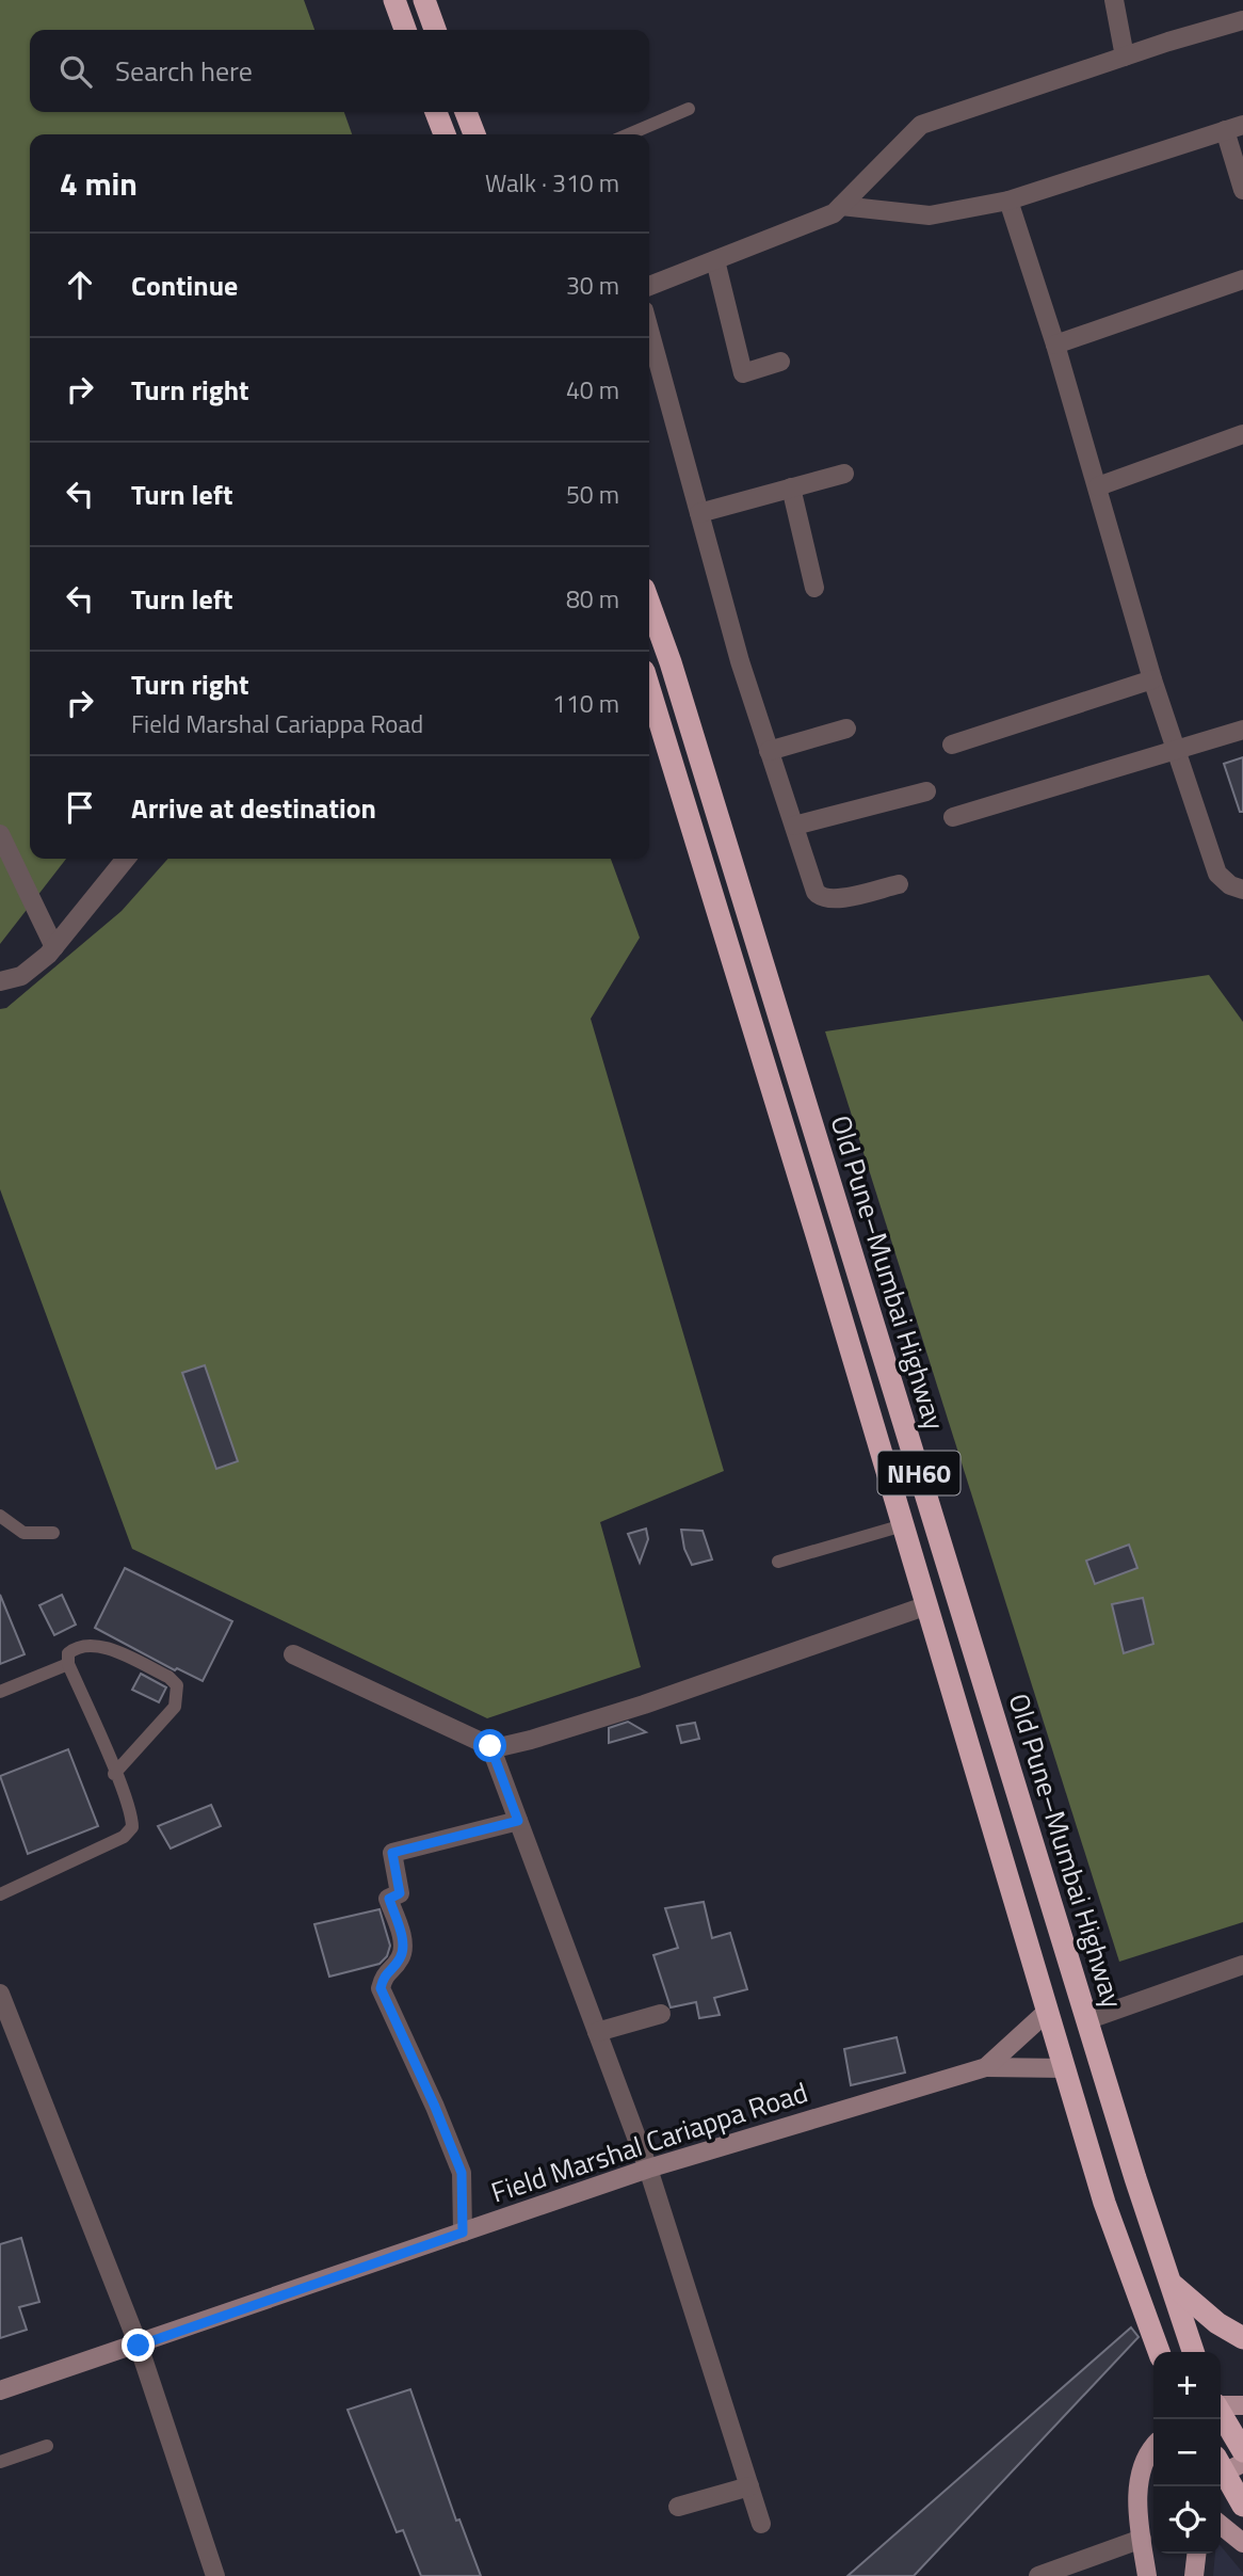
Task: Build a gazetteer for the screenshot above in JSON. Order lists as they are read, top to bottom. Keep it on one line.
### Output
{"streets":{"highway":["Old Pune–Mumbai Highway","NH60"],"street":["Field Marshal Cariappa Road"]},"crossings":[["Old Pune–Mumbai Highway","Field Marshal Cariappa Road"]],"page":{"search":"Search here","heading":["4 min","Walk · 310 m"],"list":[["Continue","30 m"],["Turn right","40 m"],["Turn left","50 m"],["Turn left","80 m"],["Turn right","Field Marshal Cariappa Road","110 m"],"Arrive at destination"],"map_buttons":["+","−"]}}
